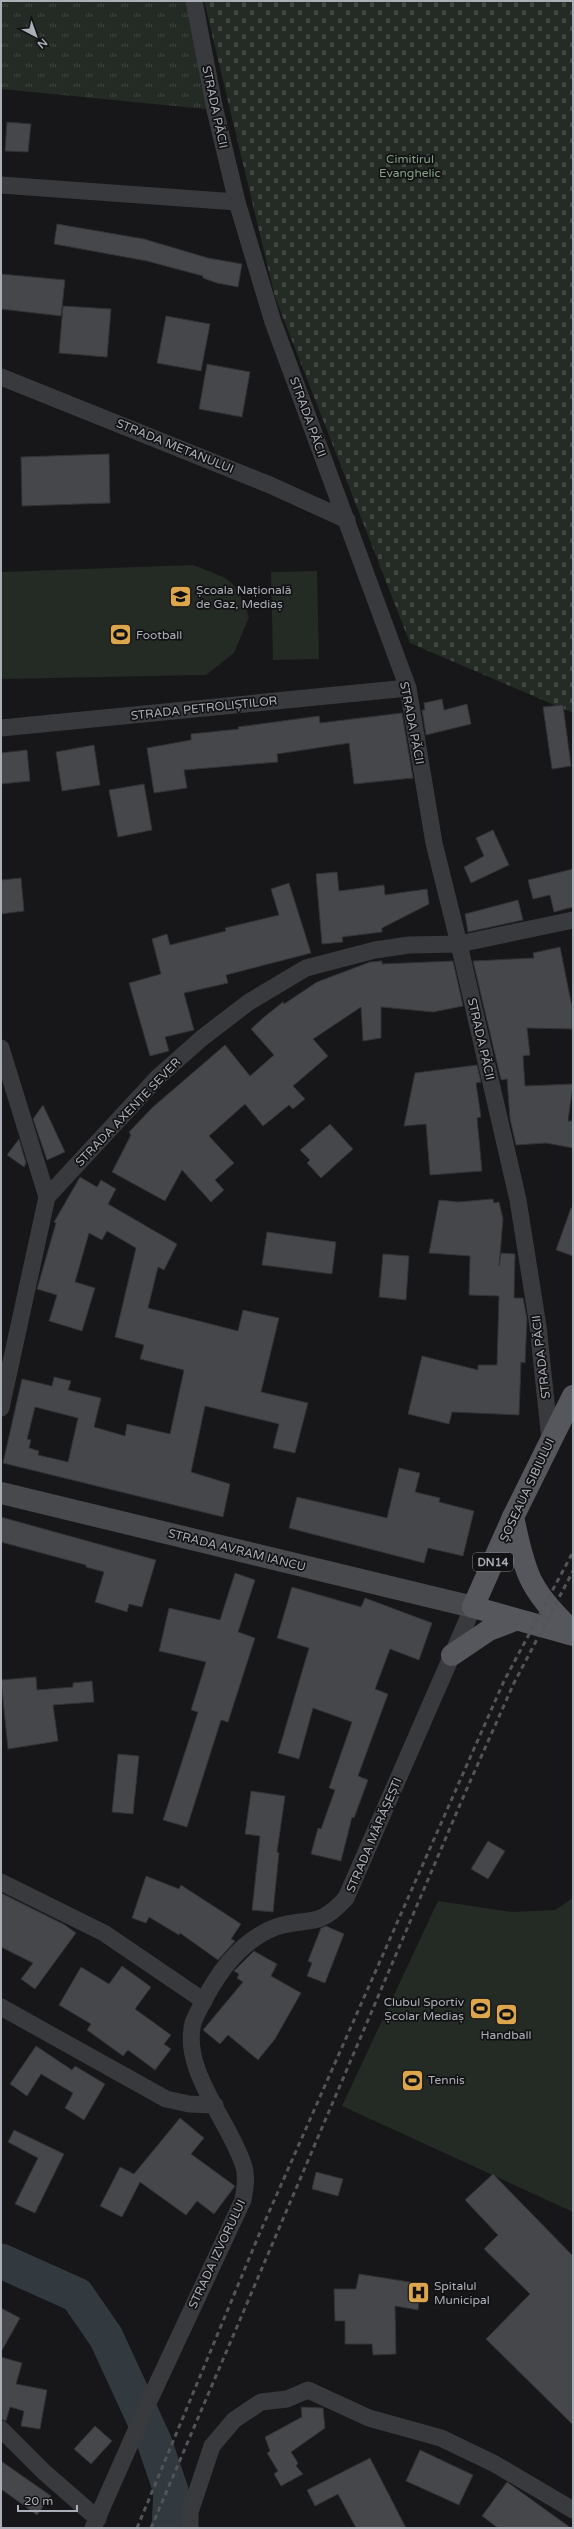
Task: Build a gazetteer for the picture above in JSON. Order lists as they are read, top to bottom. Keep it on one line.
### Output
{"streets":{"main road":["ȘOSEAUA SIBIULUI","STRADA AVRAM IANCU","DN14"],"street":["STRADA PĂCII","STRADA METANULUI","STRADA PETROLIȘTILOR","STRADA AXENTE SEVER","STRADA MĂRĂȘEȘTI","STRADA IZVORULUI"]},"crossings":[["STRADA PĂCII","STRADA METANULUI"],["STRADA PĂCII","STRADA PETROLIȘTILOR"],["STRADA PĂCII","STRADA AXENTE SEVER"],["STRADA PĂCII","ȘOSEAUA SIBIULUI"],["ȘOSEAUA SIBIULUI","STRADA AVRAM IANCU"],["ȘOSEAUA SIBIULUI","DN14"],["ȘOSEAUA SIBIULUI","STRADA MĂRĂȘEȘTI"],["STRADA AVRAM IANCU","DN14"],["STRADA AVRAM IANCU","STRADA MĂRĂȘEȘTI"],["DN14","STRADA MĂRĂȘEȘTI"],["STRADA MĂRĂȘEȘTI","STRADA IZVORULUI"]],"parks":["Cimitirul Evanghelic"],"places":{"school or university":["Școala Națională de Gaz, Mediaș"],"sports":["Football","Clubul Sportiv Școlar Mediaș","Handball","Tennis"],"hospital":["Spitalul Municipal"]},"scale_bar":"20 m","north":"bottom right"}
